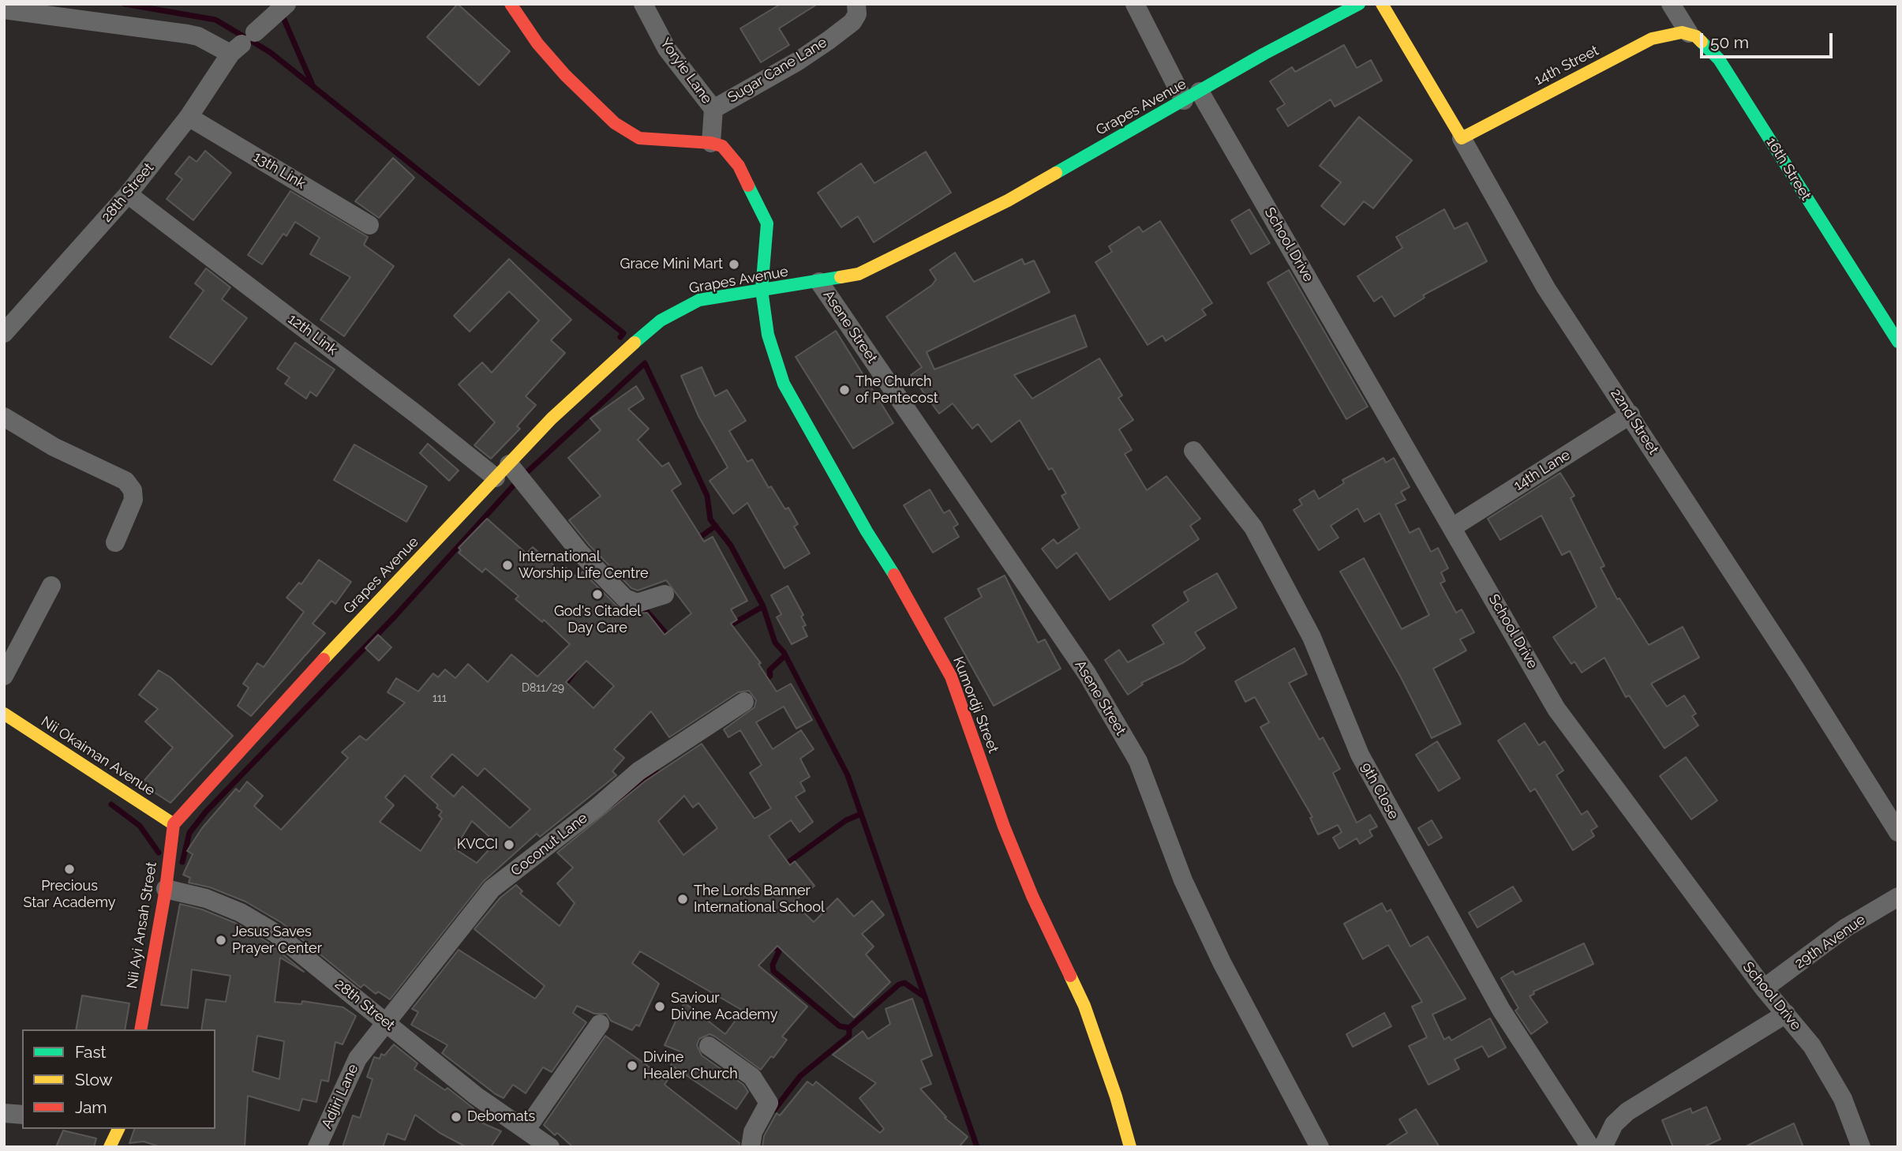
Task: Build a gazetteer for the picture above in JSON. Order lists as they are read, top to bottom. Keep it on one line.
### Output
{"streets":{"street":["14th Street","Sugar Cane Lane","Yoryie Lane","Grapes Avenue","16th Street","13th Link","28th Street","School Drive","Asene Street","12th Link","22nd Street","14th Lane","Kumordji Street","Nii Okaiman Avenue","9th Close","Coconut Lane","Nii Ayi Ansah Street","29th Avenue","Adjiri Lane"]},"crossings":[["14th Street","16th Street"],["14th Street","22nd Street"],["Sugar Cane Lane","Yoryie Lane"],["Sugar Cane Lane","Kumordji Street"],["Grapes Avenue","School Drive"],["Grapes Avenue","Asene Street"],["Grapes Avenue","12th Link"],["Grapes Avenue","Kumordji Street"],["Grapes Avenue","Nii Okaiman Avenue"],["Grapes Avenue","Nii Ayi Ansah Street"],["13th Link","28th Street"],["28th Street","12th Link"],["28th Street","Coconut Lane"],["28th Street","Nii Ayi Ansah Street"],["28th Street","Adjiri Lane"],["School Drive","14th Lane"],["School Drive","29th Avenue"],["22nd Street","14th Lane"],["Nii Okaiman Avenue","Nii Ayi Ansah Street"],["Coconut Lane","Adjiri Lane"]],"places":["Grace Mini Mart","The Church of Pentecost","International Worship Life Centre","God's Citadel Day Care","KVCCI","Precious Star Academy","The Lords Banner International School","Jesus Saves Prayer Center","Saviour Divine Academy","Divine Healer Church","Debomats"],"house_numbers":["D811/29","111"],"legend":["Fast","Slow","Jam"],"scale_bar":"50 m"}
